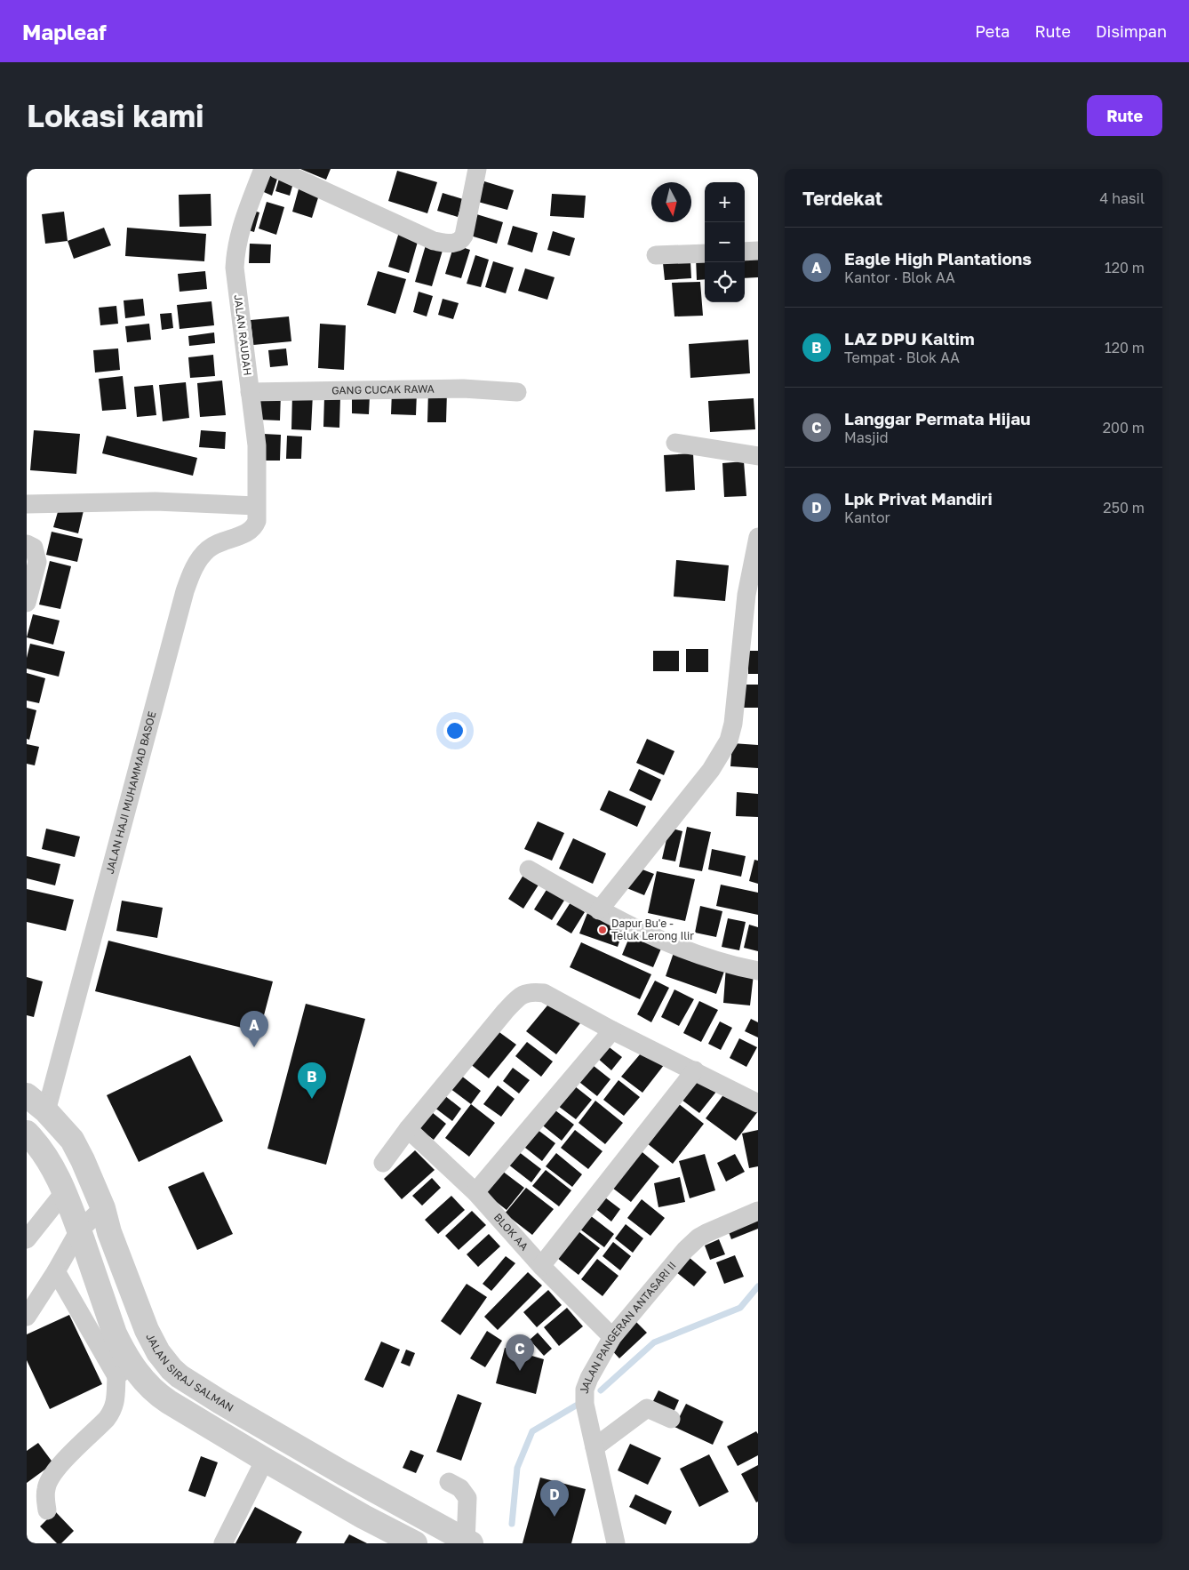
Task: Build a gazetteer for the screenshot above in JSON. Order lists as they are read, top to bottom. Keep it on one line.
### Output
{"streets":{"street":["JALAN RAUDAH","GANG CUCAK RAWA","JALAN HAJI MUHAMMAD BASOE","BLOK AA","JALAN PANGERAN ANTASARI II","JALAN SIRAJ SALMAN"]},"crossings":[["JALAN RAUDAH","GANG CUCAK RAWA"],["JALAN RAUDAH","JALAN HAJI MUHAMMAD BASOE"],["JALAN HAJI MUHAMMAD BASOE","JALAN SIRAJ SALMAN"],["BLOK AA","JALAN PANGERAN ANTASARI II"]],"places":["Dapur Bu'e - Teluk Lerong Ilir"],"north":"bottom","page":{"header":"Mapleaf","nav":["Peta","Rute","Disimpan"],"buttons":"Rute","title":"Lokasi kami","heading":["Terdekat","4 hasil"],"map_buttons":["+","−"],"list":[{"mark":"A","name":"Eagle High Plantations","note":"Kantor · Blok AA","value":"120 m"},{"mark":"B","name":"LAZ DPU Kaltim","note":"Tempat · Blok AA","value":"120 m"},{"mark":"C","name":"Langgar Permata Hijau","note":"Masjid","value":"200 m"},{"mark":"D","name":"Lpk Privat Mandiri","note":"Kantor","value":"250 m"}],"pins":["A","B","C","D"]}}
